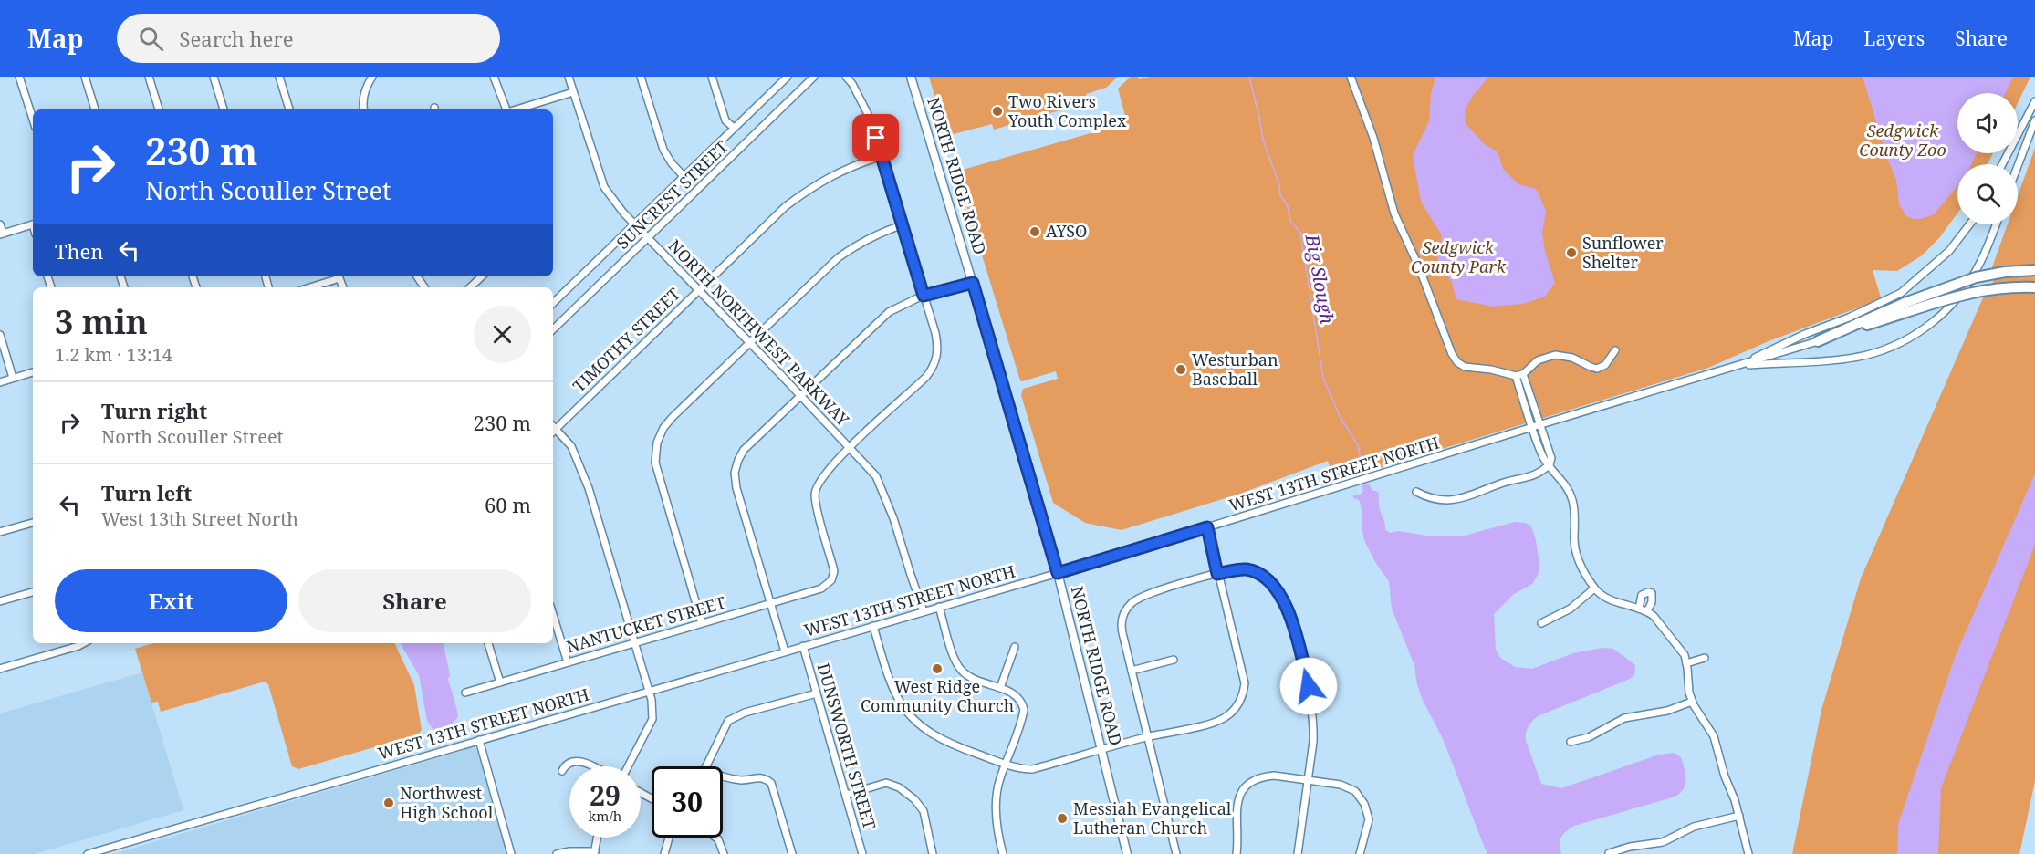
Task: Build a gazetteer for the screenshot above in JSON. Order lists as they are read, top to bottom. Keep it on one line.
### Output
{"streets":{"main road":["NORTH RIDGE ROAD"],"street":["SUNCREST STREET","NORTH NORTHWEST PARKWAY","TIMOTHY STREET","WEST 13TH STREET NORTH","NANTUCKET STREET","DUNSWORTH STREET"]},"crossings":[["NORTH RIDGE ROAD","WEST 13TH STREET NORTH"],["SUNCREST STREET","NORTH NORTHWEST PARKWAY"],["NORTH NORTHWEST PARKWAY","TIMOTHY STREET"],["NORTH NORTHWEST PARKWAY","WEST 13TH STREET NORTH"],["NORTH NORTHWEST PARKWAY","NANTUCKET STREET"],["WEST 13TH STREET NORTH","DUNSWORTH STREET"]],"water":["Big Slough"],"parks":["Sedgwick County Zoo","Sedgwick County Park"],"places":["Two Rivers Youth Complex","AYSO","Sunflower Shelter","Westurban Baseball","West Ridge Community Church","Northwest High School","Messiah Evangelical Lutheran Church"],"page":{"header":"Map","search":"Search here","nav":["Map","Layers","Share"],"turn":["230 m","North Scouller Street"],"then":"Then","heading":["3 min","1.2 km · 13:14"],"list":[{"name":"Turn right","note":"North Scouller Street","value":"230 m"},{"name":"Turn left","note":"West 13th Street North","value":"60 m"}],"buttons":["Exit","Share"],"speed":"29 km/h","limit":"30"}}
